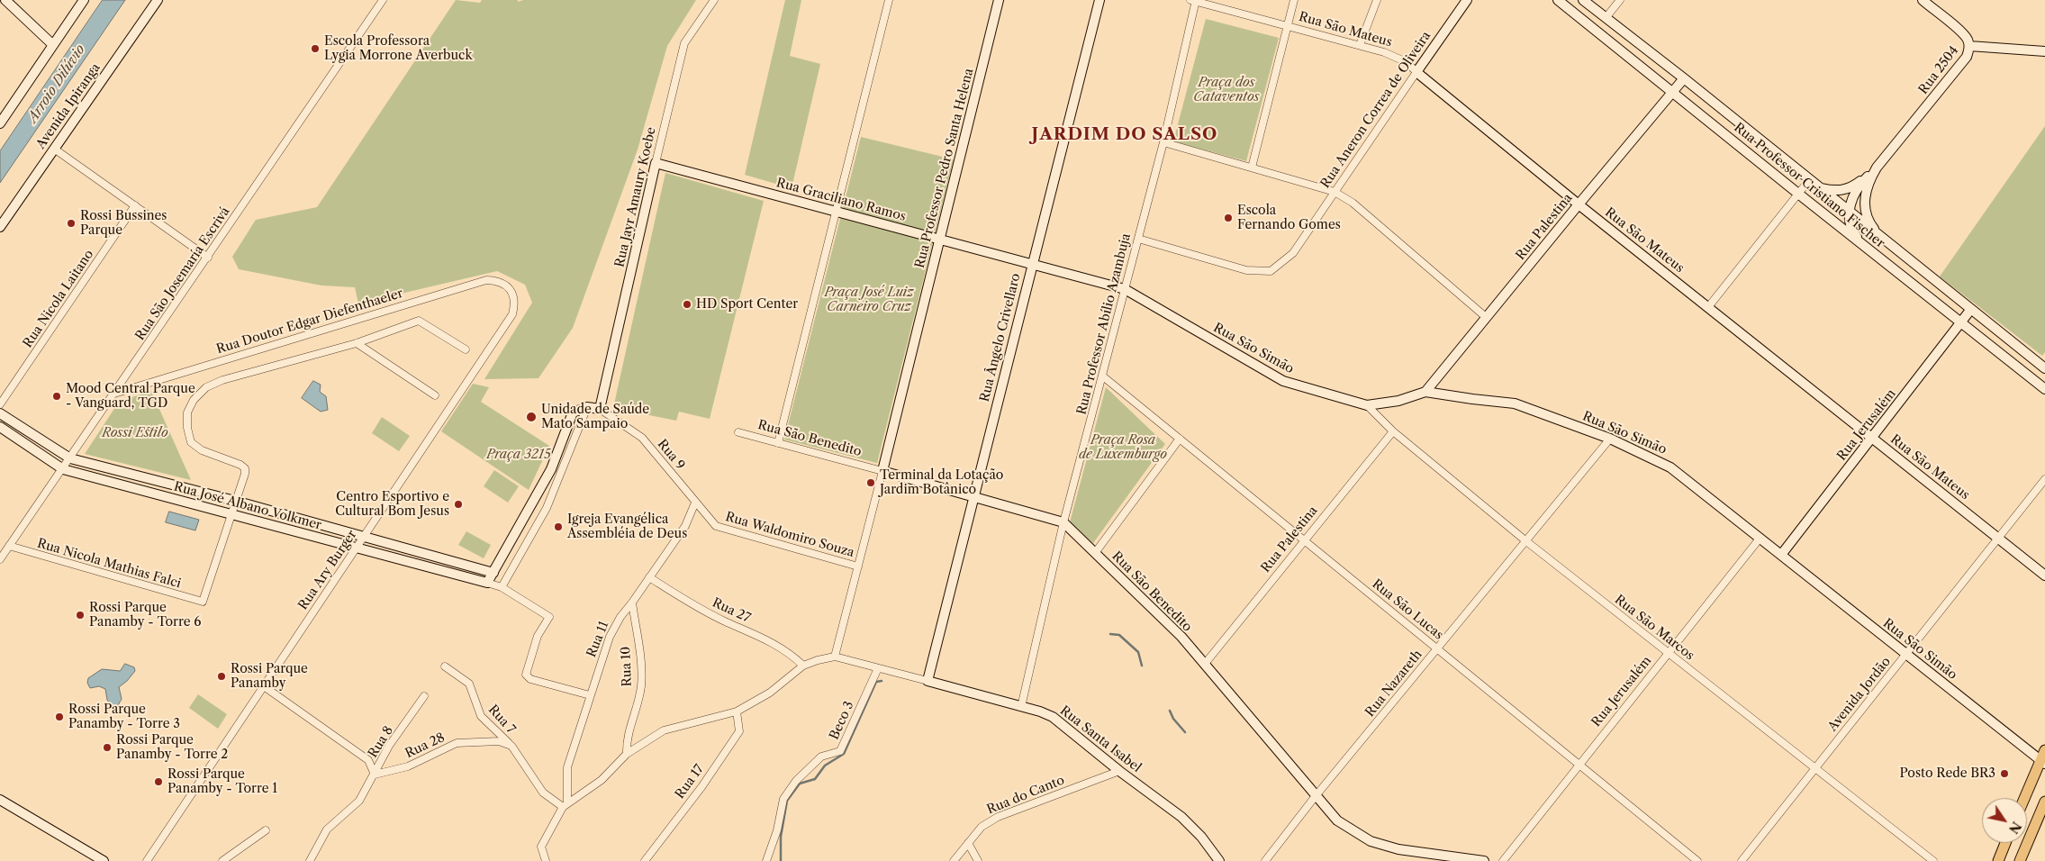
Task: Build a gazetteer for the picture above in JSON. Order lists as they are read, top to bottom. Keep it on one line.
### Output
{"streets":{"street":["Rua São Mateus","Rua 2504","Avenida Ipiranga","Rua Aneron Correa de Oliveira","Rua Professor Pedro Santa Helena","Rua Professor Cristiano Fischer","Rua Jayr Amaury Koebe","Rua Graciliano Ramos","Rua Palestina","Rua São Josemaría Escrivá","Rua Nicola Laitano","Rua Doutor Edgar Diefenthaeler","Rua Professor Abílio Azambuja","Rua Ângelo Crivellaro","Rua São Simão","Rua Jerusalém","Rua São Benedito","Rua 9","Rua José Albano Volkmer","Rua Waldomiro Souza","Rua Nicola Mathias Falci","Rua Ary Burger","Rua São Lucas","Rua 27","Rua São Marcos","Rua 11","Rua 10","Rua Nazareth","Avenida Jordão","Rua 7","Beco 3","Rua Santa Isabel","Rua 8","Rua 28","Rua 17","Rua do Canto"]},"crossings":[["Rua São Mateus","Rua Aneron Correa de Oliveira"],["Rua São Mateus","Rua Palestina"],["Rua São Mateus","Rua Professor Abílio Azambuja"],["Rua São Mateus","Rua Jerusalém"],["Rua São Mateus","Avenida Jordão"],["Rua 2504","Rua Professor Cristiano Fischer"],["Rua Aneron Correa de Oliveira","Rua Professor Abílio Azambuja"],["Rua Professor Pedro Santa Helena","Rua Graciliano Ramos"],["Rua Professor Pedro Santa Helena","Rua São Benedito"],["Rua Professor Pedro Santa Helena","Rua Waldomiro Souza"],["Rua Professor Pedro Santa Helena","Rua Santa Isabel"],["Rua Professor Cristiano Fischer","Rua Palestina"],["Rua Professor Cristiano Fischer","Rua Jerusalém"],["Rua Jayr Amaury Koebe","Rua Graciliano Ramos"],["Rua Jayr Amaury Koebe","Rua 9"],["Rua Graciliano Ramos","Rua Professor Abílio Azambuja"],["Rua Graciliano Ramos","Rua Ângelo Crivellaro"],["Rua Graciliano Ramos","Rua São Simão"],["Rua Palestina","Rua São Simão"],["Rua Palestina","Rua São Benedito"],["Rua Palestina","Rua São Lucas"],["Rua Palestina","Rua São Marcos"],["Rua São Josemaría Escrivá","Rua Doutor Edgar Diefenthaeler"],["Rua São Josemaría Escrivá","Rua José Albano Volkmer"],["Rua São Josemaría Escrivá","Rua Nicola Mathias Falci"],["Rua Doutor Edgar Diefenthaeler","Rua Ary Burger"],["Rua Professor Abílio Azambuja","Rua São Simão"],["Rua Professor Abílio Azambuja","Rua São Benedito"],["Rua Professor Abílio Azambuja","Rua São Lucas"],["Rua Professor Abílio Azambuja","Rua Santa Isabel"],["Rua Ângelo Crivellaro","Rua São Benedito"],["Rua Ângelo Crivellaro","Rua Santa Isabel"],["Rua São Simão","Rua Jerusalém"],["Rua São Simão","Rua São Marcos"],["Rua São Simão","Rua Nazareth"],["Rua São Simão","Avenida Jordão"],["Rua Jerusalém","Rua São Lucas"],["Rua Jerusalém","Rua São Marcos"],["Rua São Benedito","Rua Nazareth"],["Rua 9","Rua Waldomiro Souza"],["Rua 9","Rua 11"],["Rua José Albano Volkmer","Rua Nicola Mathias Falci"],["Rua José Albano Volkmer","Rua Ary Burger"],["Rua São Lucas","Rua Nazareth"],["Rua 27","Rua 11"],["Rua São Marcos","Rua Nazareth"],["Rua São Marcos","Avenida Jordão"],["Rua 11","Rua 10"],["Rua 7","Rua 28"],["Beco 3","Rua Santa Isabel"],["Rua Santa Isabel","Rua do Canto"],["Rua 8","Rua 28"]],"districts":["JARDIM DO SALSO"],"water":["Arroio Dilúvio"],"parks":["Praça dos Cataventos","Praça José Luiz Carneiro Cruz","Rossi Estilo","Praça Rosa de Luxemburgo","Praça 3215"],"places":["Escola Professora Lygia Morrone Averbuck","Escola Fernando Gomes","Rossi Bussines Parque","HD Sport Center","Mood Central Parque - Vanguard, TGD","Unidade de Saúde Mato Sampaio","Terminal da Lotação Jardim Botânico","Centro Esportivo e Cultural Bom Jesus","Igreja Evangélica Assembléia de Deus","Rossi Parque Panamby - Torre 6","Rossi Parque Panamby","Rossi Parque Panamby - Torre 3","Rossi Parque Panamby - Torre 2","Posto Rede BR3","Rossi Parque Panamby - Torre 1"],"north":"bottom right"}
